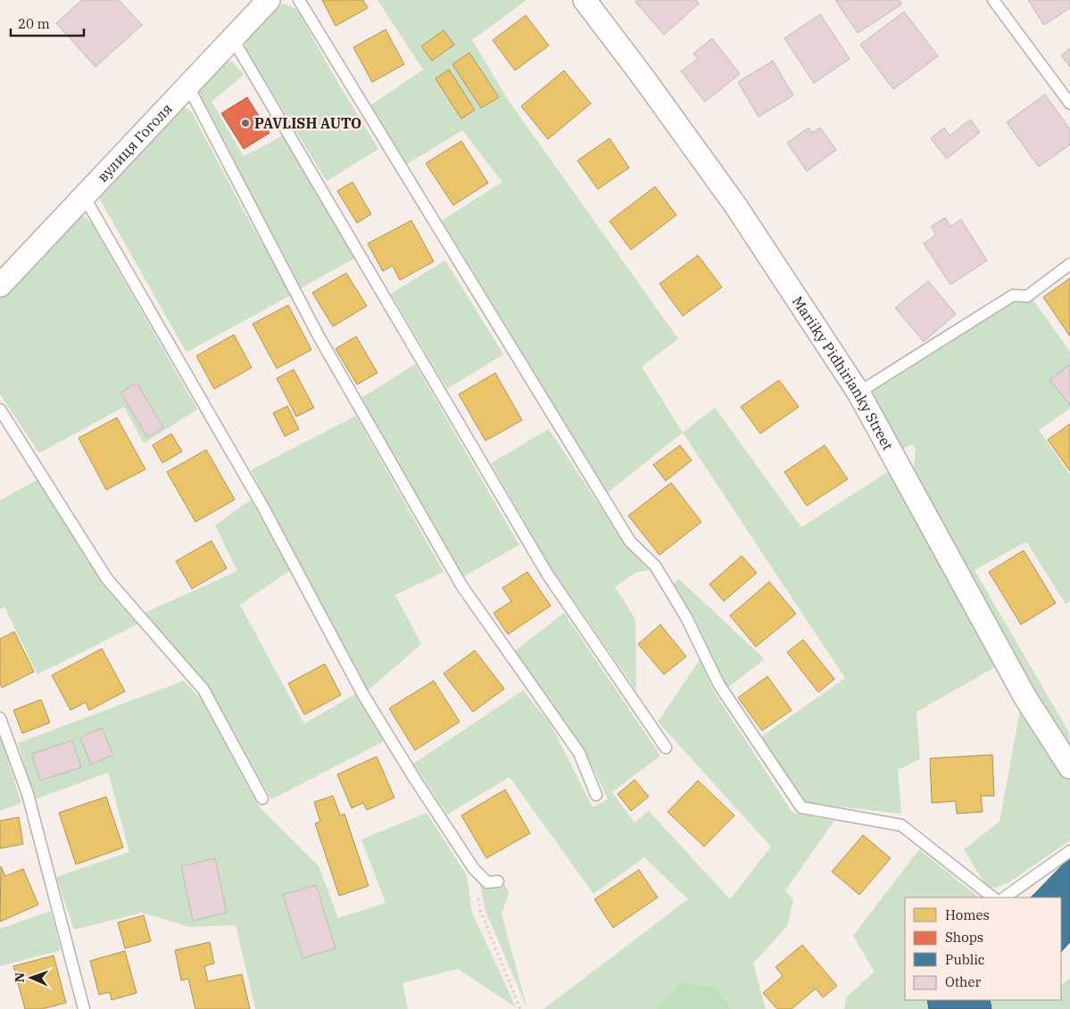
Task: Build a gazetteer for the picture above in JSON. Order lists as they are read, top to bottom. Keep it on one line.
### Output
{"streets":{"street":["вулиця Гоголя","Mariiky Pidhirianky Street"]},"places":["PAVLISH AUTO"],"legend":["Homes","Shops","Public","Other"],"scale_bar":"20 m","north":"left"}
